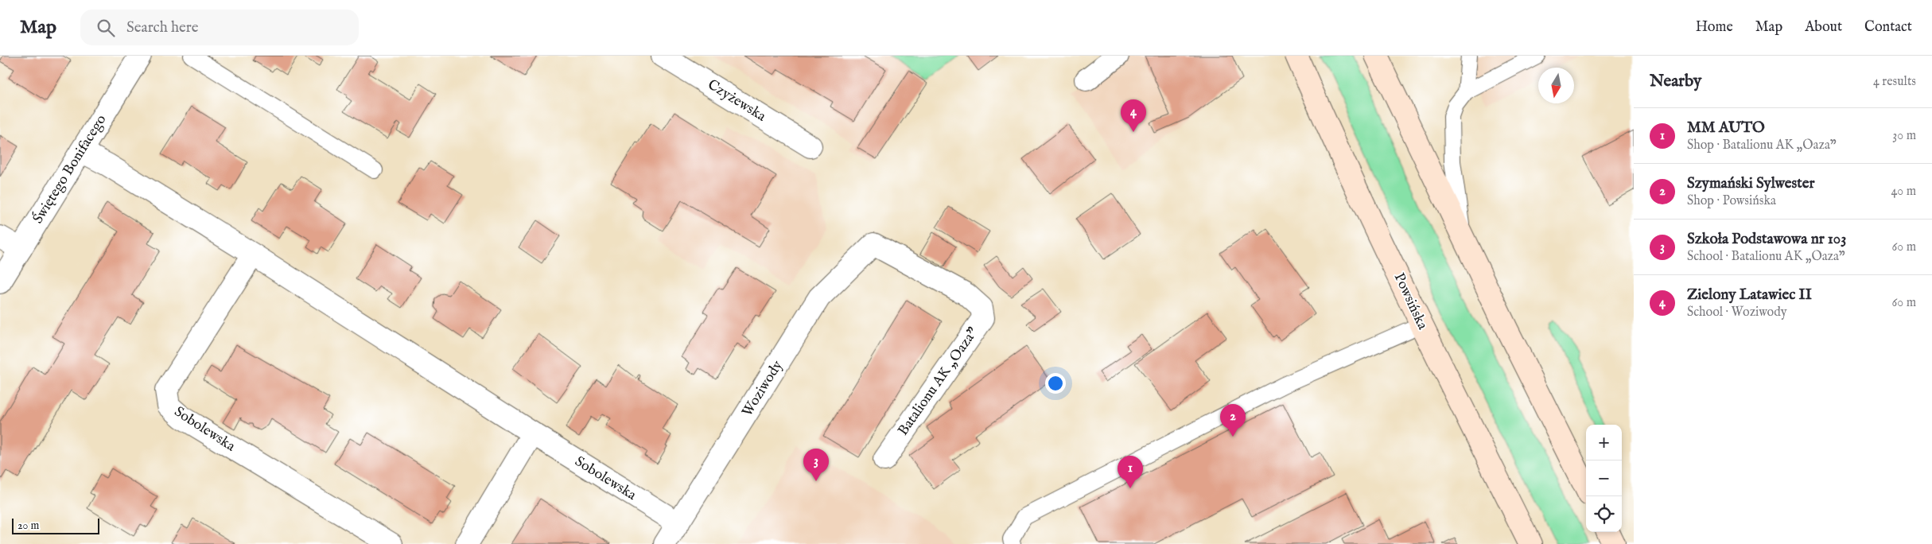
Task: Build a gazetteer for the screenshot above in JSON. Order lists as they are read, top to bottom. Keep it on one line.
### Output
{"streets":{"main road":["Powsińska"],"street":["Czyżewska","Świętego Bonifacego","Batalionu AK „Oaza”","Woziwody","Sobolewska"]},"crossings":[["Świętego Bonifacego","Sobolewska"],["Batalionu AK „Oaza”","Woziwody"],["Woziwody","Sobolewska"]],"scale_bar":"20 m","north":"bottom","page":{"header":"Map","search":"Search here","nav":["Home","Map","About","Contact"],"heading":["Nearby","4 results"],"pins":["4","2","3","1"],"list":[{"mark":"1","name":"MM AUTO","note":"Shop · Batalionu AK „Oaza”","value":"30 m"},{"mark":"2","name":"Szymański Sylwester","note":"Shop · Powsińska","value":"40 m"},{"mark":"3","name":"Szkoła Podstawowa nr 103","note":"School · Batalionu AK „Oaza”","value":"60 m"},{"mark":"4","name":"Zielony Latawiec II","note":"School · Woziwody","value":"60 m"}],"map_buttons":["+","−"],"scale":"20 m"}}
